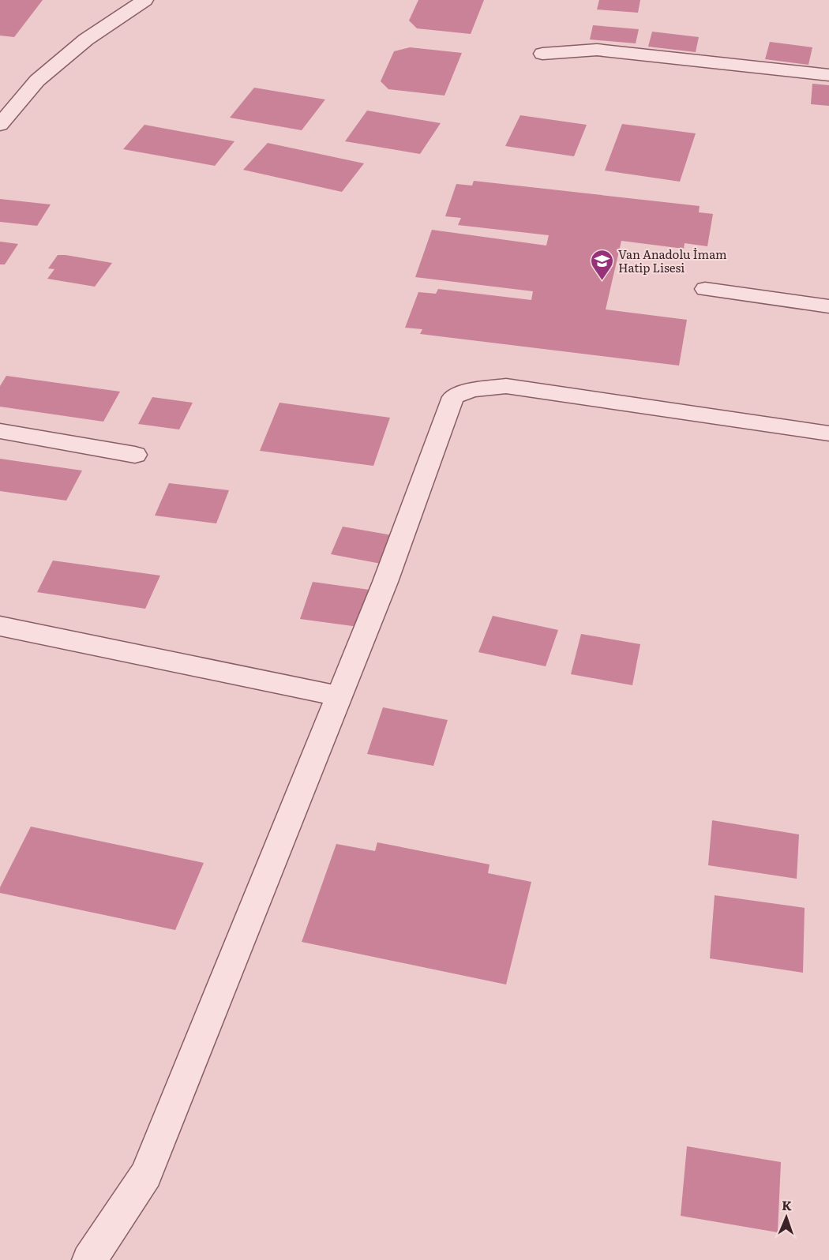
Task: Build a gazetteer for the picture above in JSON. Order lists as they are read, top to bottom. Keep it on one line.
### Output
{"places":{"school or university":["Van Anadolu İmam Hatip Lisesi"]},"north":"top"}
